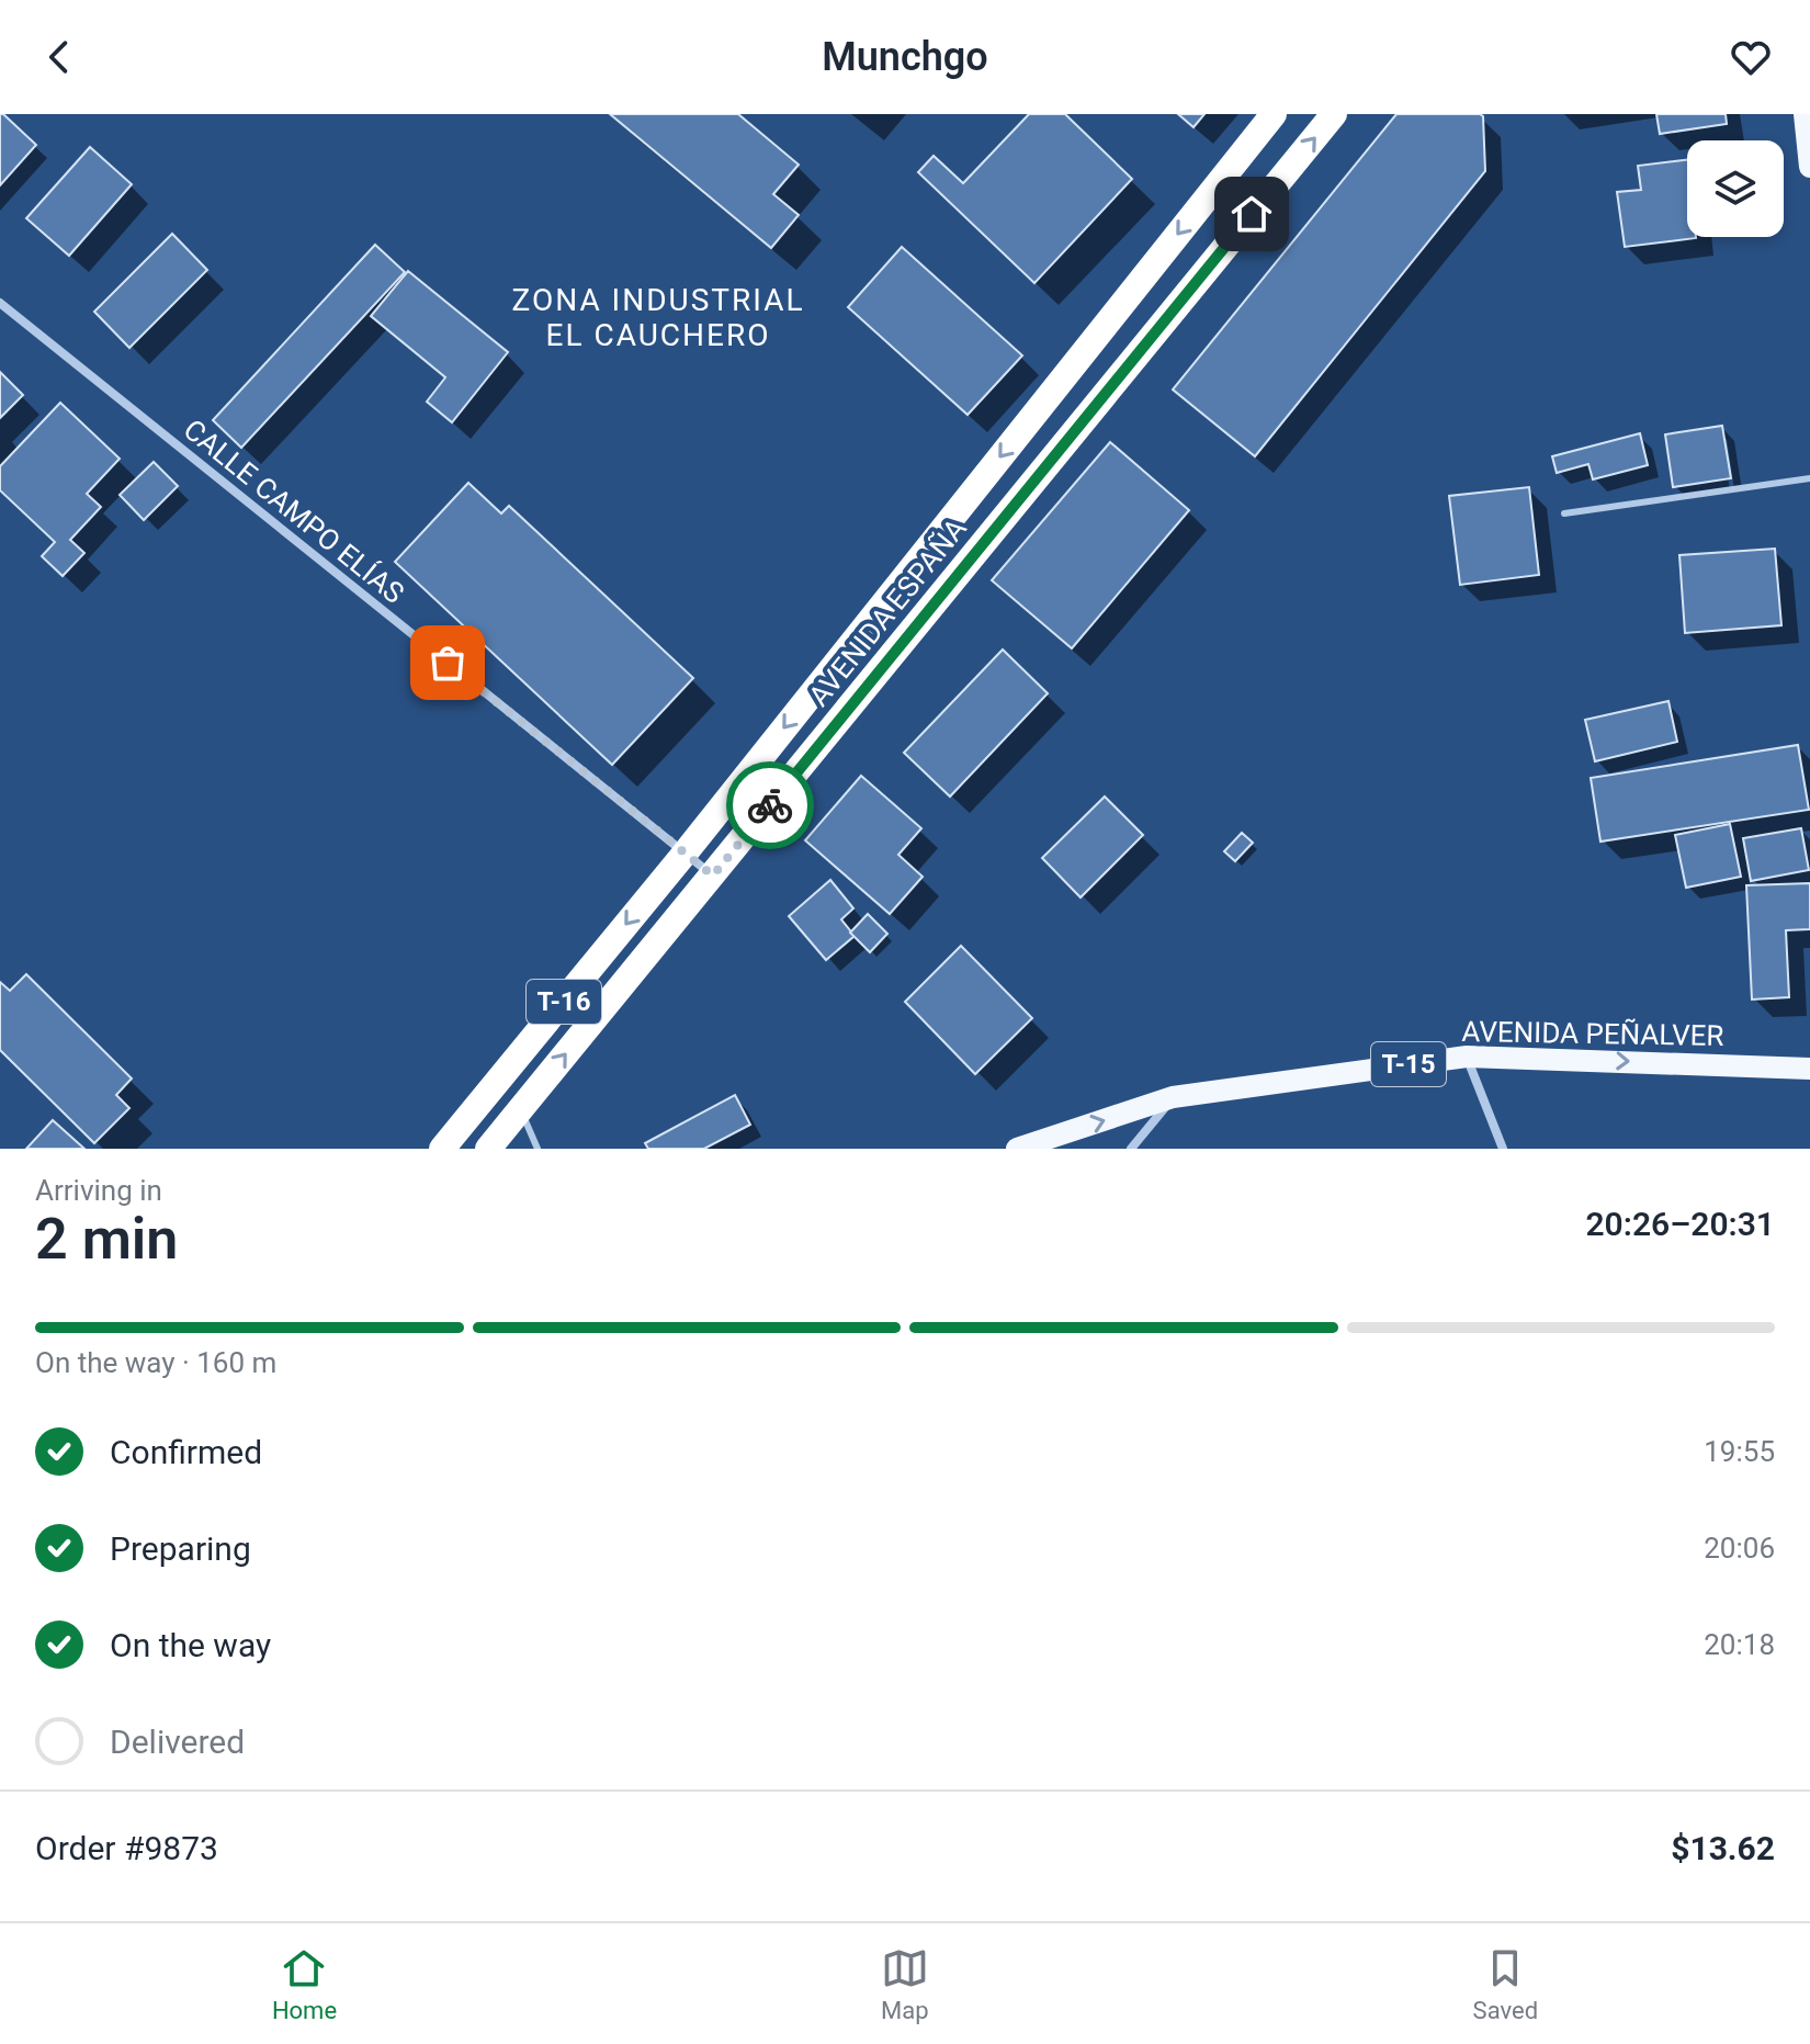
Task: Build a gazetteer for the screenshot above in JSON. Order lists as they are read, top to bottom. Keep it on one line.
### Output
{"streets":{"highway":["AVENIDA ESPAÑA","T-16"],"main road":["AVENIDA PEÑALVER","T-15"],"street":["CALLE CAMPO ELÍAS"]},"crossings":[["CALLE CAMPO ELÍAS","AVENIDA ESPAÑA"]],"one_way":["AVENIDA PEÑALVER"],"districts":["ZONA INDUSTRIAL EL CAUCHERO"],"page":{"header":"Munchgo","heading":["2 min","Arriving in","20:26–20:31"],"panel":["Order #9873","$13.62"],"bar":"On the way · 160 m","list":[["Confirmed","19:55"],["Preparing","20:06"],["On the way","20:18"],"Delivered"],"tabs":["Home","Map","Saved"]}}
